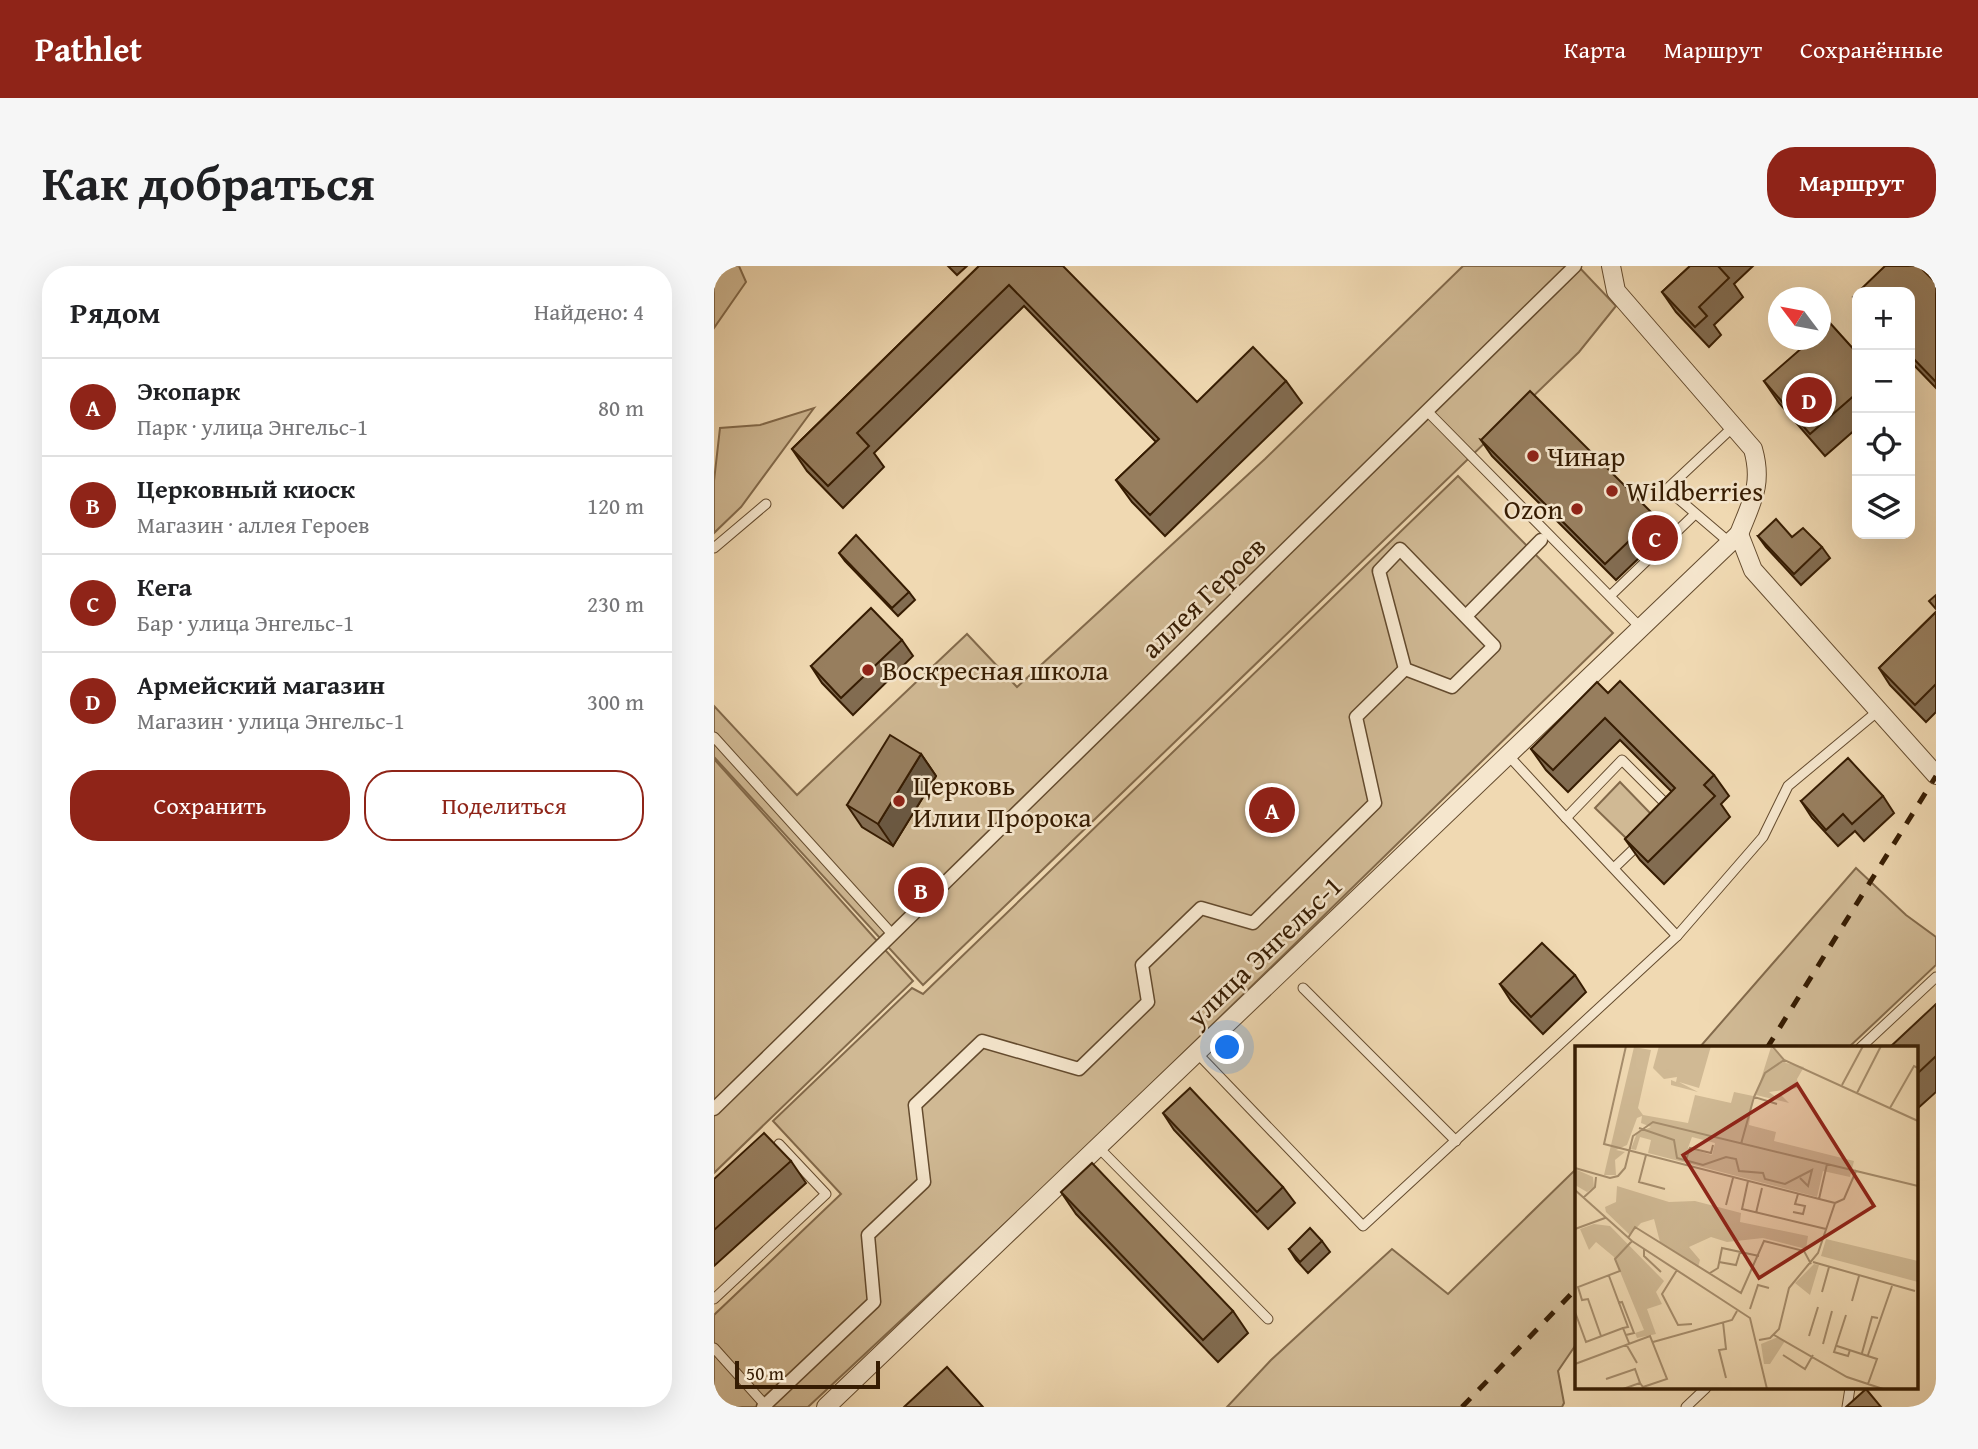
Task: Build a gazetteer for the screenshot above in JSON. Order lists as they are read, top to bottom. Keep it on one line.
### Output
{"streets":{"street":["аллея Героев","улица Энгельс-1"]},"places":["Чинар","Wildberries","Ozon","Воскресная школа","Церковь Илии Пророка"],"scale_bar":"50 m","north":"top left","page":{"header":"Pathlet","nav":["Карта","Маршрут","Сохранённые"],"title":"Как добраться","buttons":["Маршрут",["Сохранить","Поделиться"]],"heading":["Рядом","Найдено: 4"],"map_buttons":["+","−"],"list":[{"mark":"A","name":"Экопарк","note":"Парк · улица Энгельс-1","value":"80 m"},{"mark":"B","name":"Церковный киоск","note":"Магазин · аллея Героев","value":"120 m"},{"mark":"C","name":"Кега","note":"Бар · улица Энгельс-1","value":"230 m"},{"mark":"D","name":"Армейский магазин","note":"Магазин · улица Энгельс-1","value":"300 m"}],"pins":["D","C","A","B"],"scale":"50 m"}}
